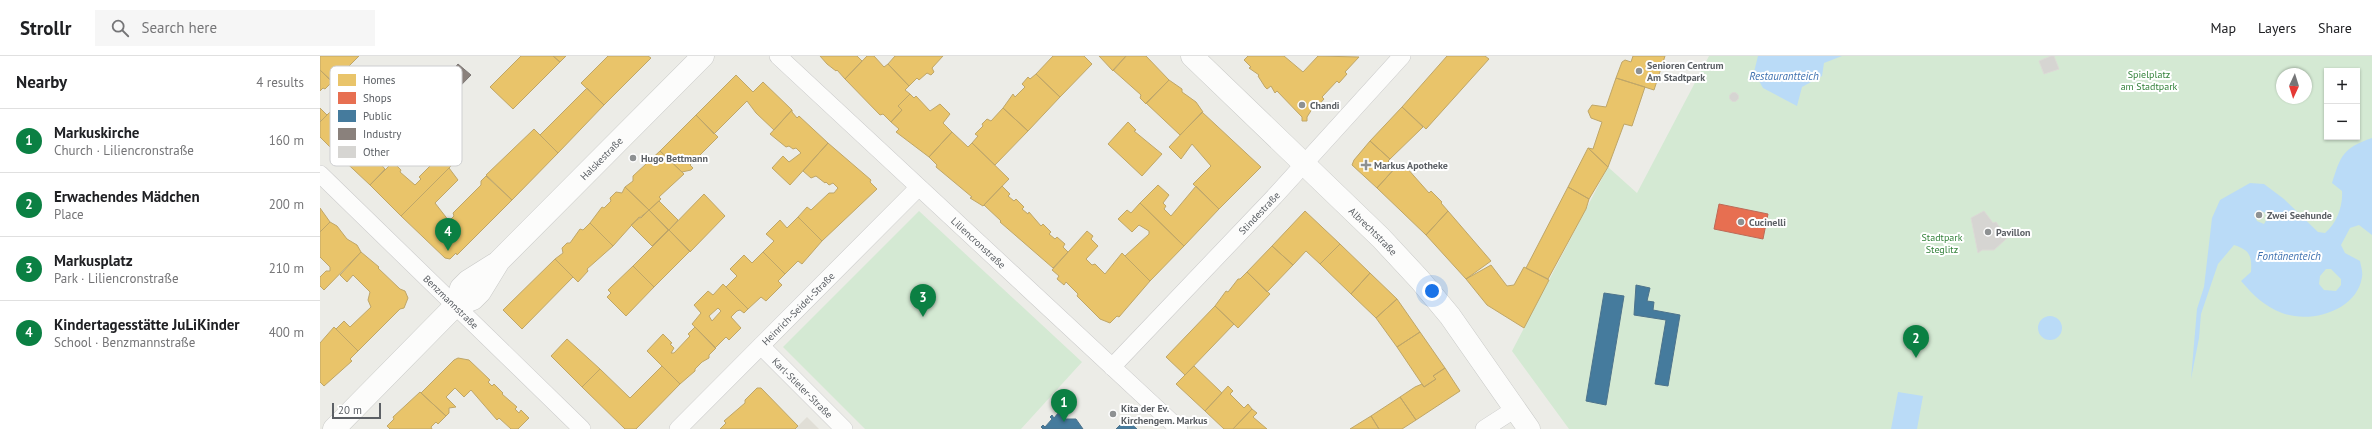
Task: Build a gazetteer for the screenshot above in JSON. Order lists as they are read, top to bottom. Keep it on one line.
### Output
{"streets":{"main road":["Halskestraße","Albrechtstraße"],"street":["Stindestraße","Liliencronstraße","Benzmannstraße","Heinrich-Seidel-Straße","Karl-Stieler-Straße"]},"crossings":[["Halskestraße","Benzmannstraße"],["Stindestraße","Albrechtstraße"],["Stindestraße","Liliencronstraße"],["Liliencronstraße","Heinrich-Seidel-Straße"],["Heinrich-Seidel-Straße","Karl-Stieler-Straße"]],"water":["Restaurantteich","Fontänenteich"],"parks":["Spielplatz am Stadtpark","Stadtpark Steglitz"],"places":{"other":["Senioren Centrum Am Stadtpark","Chandi","Hugo Bettmann","Zwei Seehunde","Cucinelli","Pavillon","Kita der Ev. Kirchengem. Markus"],"health":["Markus Apotheke"]},"legend":["Homes","Shops","Public","Industry","Other"],"scale_bar":"20 m","north":"bottom","page":{"header":"Strollr","search":"Search here","nav":["Map","Layers","Share"],"heading":["Nearby","4 results"],"map_buttons":["+","−"],"list":[{"mark":"1","name":"Markuskirche","note":"Church · Liliencronstraße","value":"160 m"},{"mark":"2","name":"Erwachendes Mädchen","note":"Place","value":"200 m"},{"mark":"3","name":"Markusplatz","note":"Park · Liliencronstraße","value":"210 m"},{"mark":"4","name":"Kindertagesstätte JuLiKinder","note":"School · Benzmannstraße","value":"400 m"}],"pins":["4","3","2","1"],"scale":"20 m"}}
